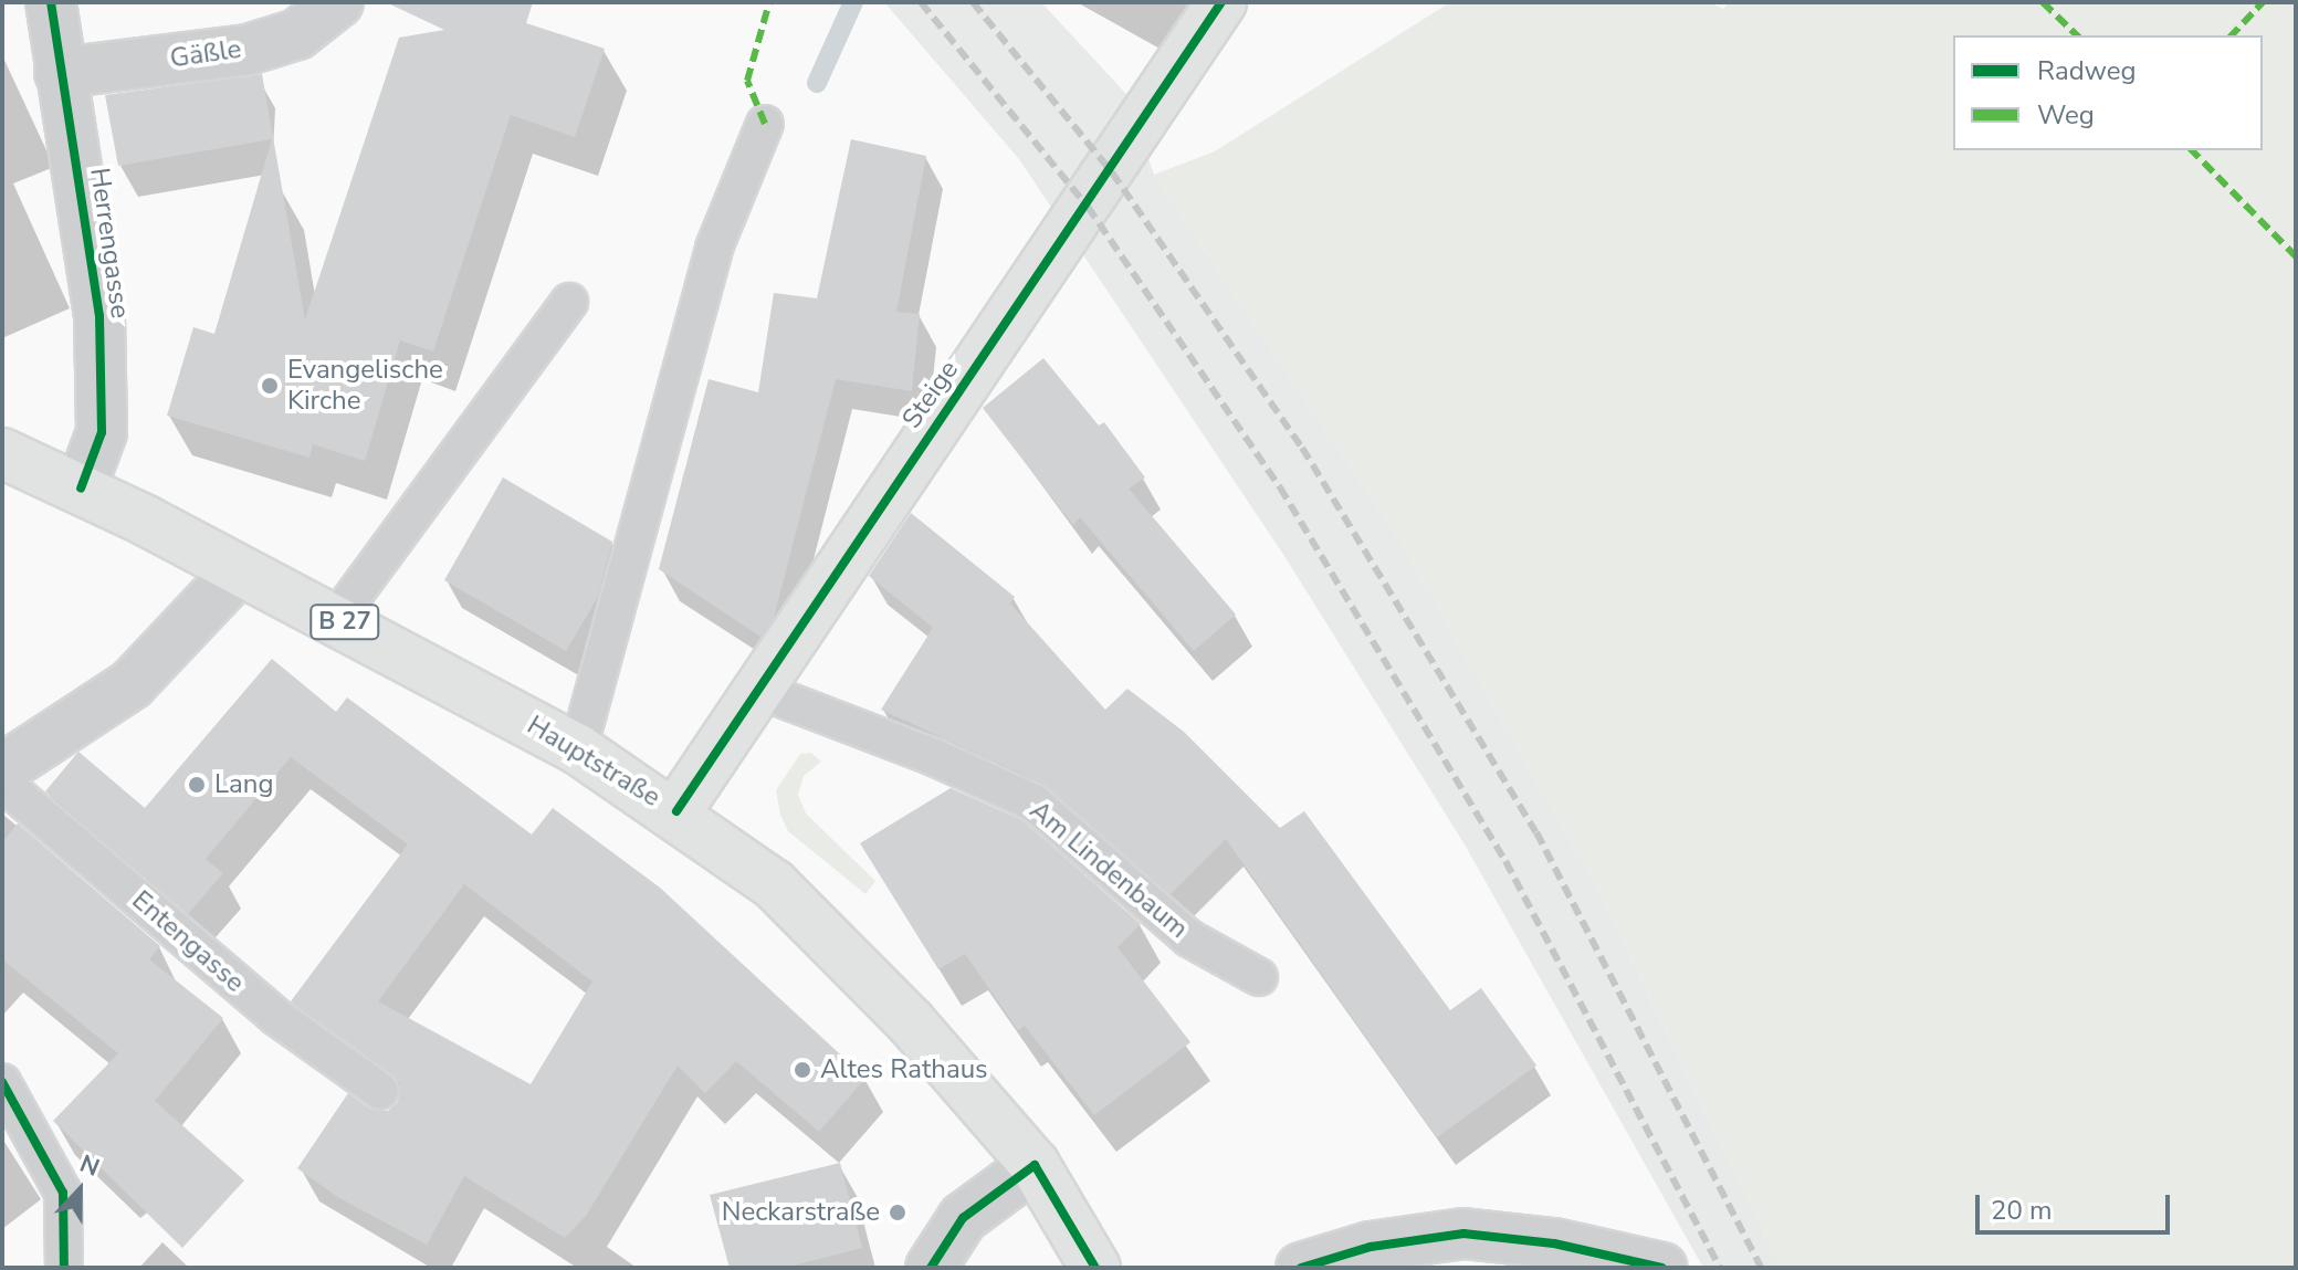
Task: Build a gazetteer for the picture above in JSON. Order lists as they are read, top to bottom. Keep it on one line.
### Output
{"streets":{"main road":["Steige","B 27","Hauptstraße"],"street":["Gäßle","Herrengasse"],"lane":["Am Lindenbaum","Entengasse"]},"crossings":[["Gäßle","Herrengasse"],["Herrengasse","Hauptstraße"],["Steige","Hauptstraße"],["Steige","Am Lindenbaum"]],"places":["Evangelische Kirche","Lang","Altes Rathaus","Neckarstraße"],"legend":["Radweg","Weg"],"scale_bar":"20 m","north":"top"}
